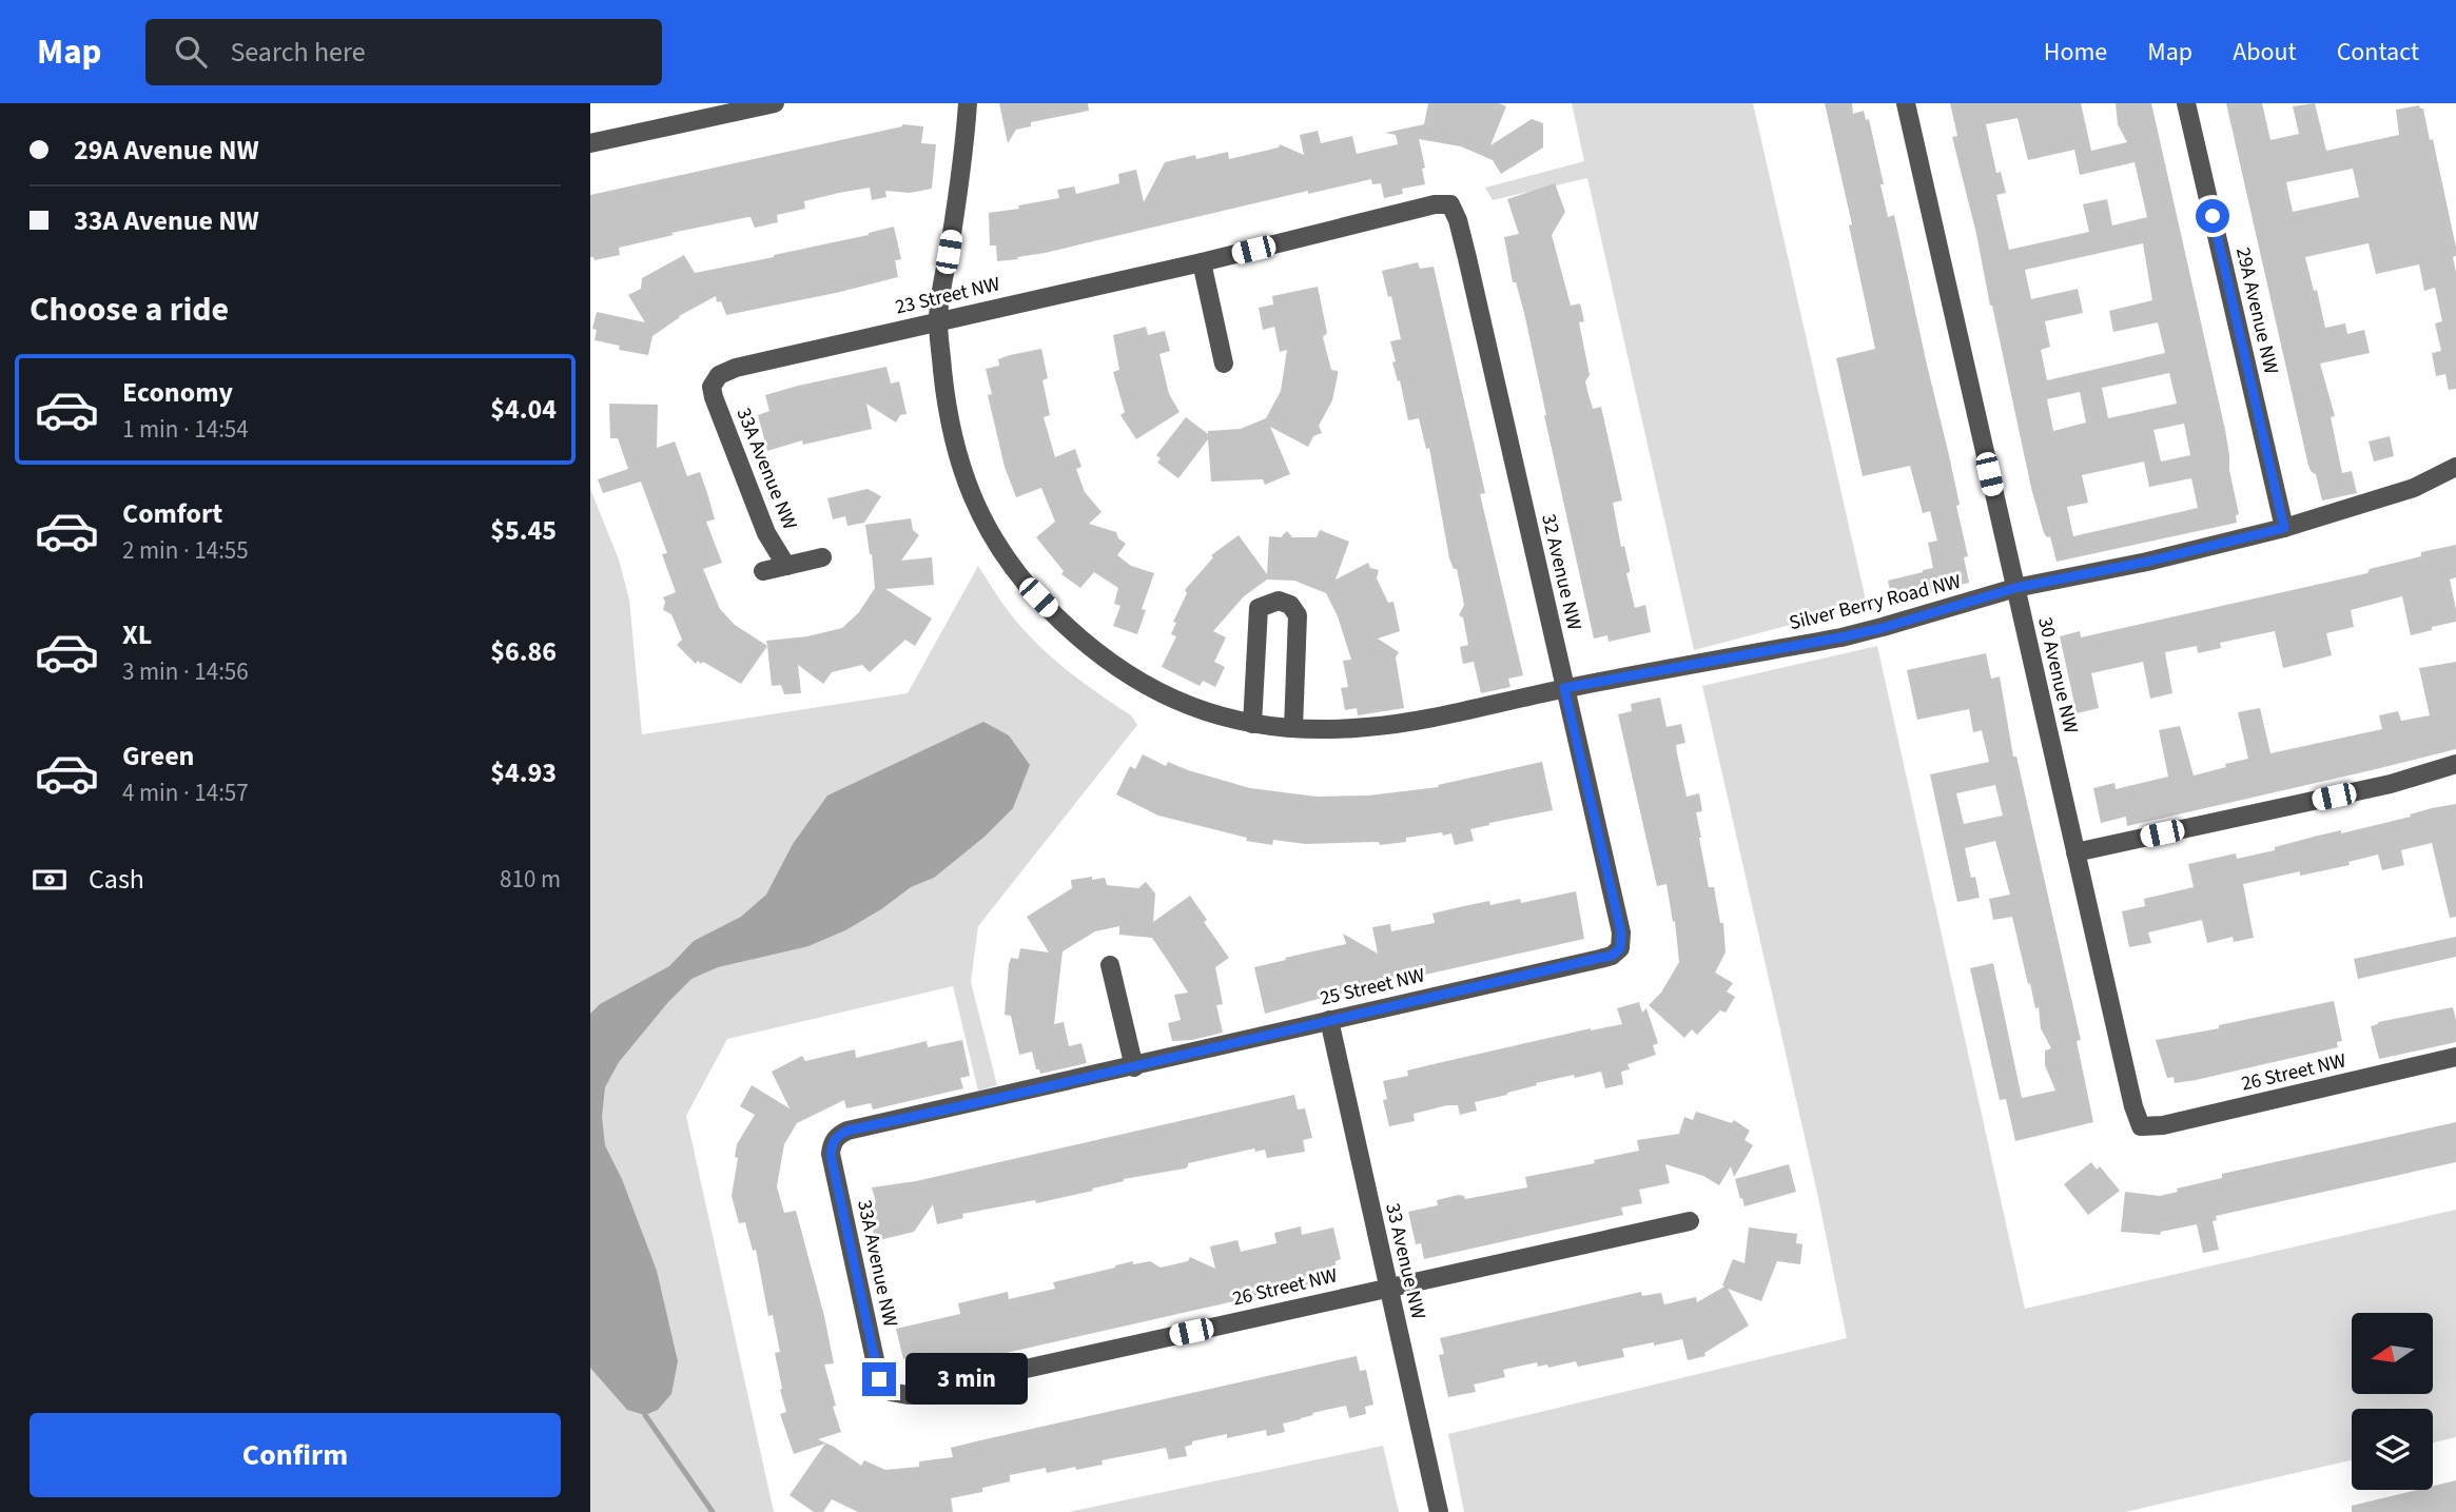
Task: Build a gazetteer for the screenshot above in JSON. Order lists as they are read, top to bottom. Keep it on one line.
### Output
{"streets":{"street":["23 Street NW","29A Avenue NW","33A Avenue NW","32 Avenue NW","Silver Berry Road NW","30 Avenue NW","25 Street NW","26 Street NW","33 Avenue NW"]},"crossings":[["23 Street NW","33A Avenue NW"],["23 Street NW","32 Avenue NW"],["23 Street NW","Silver Berry Road NW"],["29A Avenue NW","Silver Berry Road NW"],["33A Avenue NW","25 Street NW"],["33A Avenue NW","26 Street NW"],["32 Avenue NW","Silver Berry Road NW"],["32 Avenue NW","25 Street NW"],["Silver Berry Road NW","30 Avenue NW"],["30 Avenue NW","26 Street NW"],["25 Street NW","33 Avenue NW"],["26 Street NW","33 Avenue NW"]],"north":"left","page":{"header":"Map","search":"Search here","nav":["Home","Map","About","Contact"],"banner":["29A Avenue NW","33A Avenue NW"],"heading":"Choose a ride","list":[{"name":"Economy","note":"1 min · 14:54","value":"$4.04"},{"name":"Comfort","note":"2 min · 14:55","value":"$5.45"},{"name":"XL","note":"3 min · 14:56","value":"$6.86"},{"name":"Green","note":"4 min · 14:57","value":"$4.93"}],"pay":["Cash","810 m"],"bubble":"3 min","buttons":"Confirm"}}
